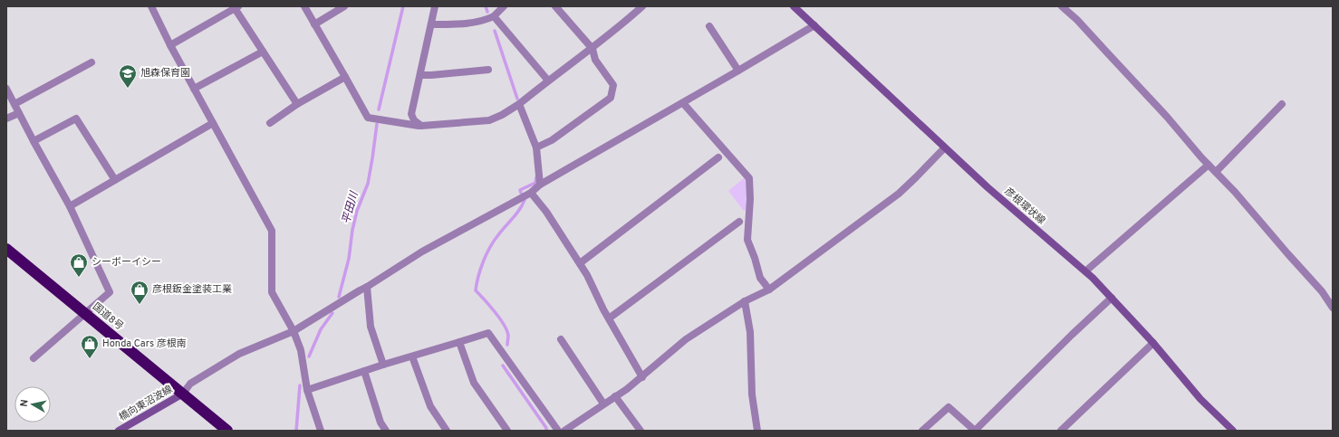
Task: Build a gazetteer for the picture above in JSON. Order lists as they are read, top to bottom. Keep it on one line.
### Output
{"streets":{"highway":["国道8号"],"main road":["彦根環状線","橋向東沼波線"]},"crossings":[["国道8号","橋向東沼波線"]],"water":["平田川"],"places":{"school or university":["旭森保育園"],"shop":["シーボーイシー","彦根鈑金塗装工業","Honda Cars 彦根南"]},"north":"left"}
